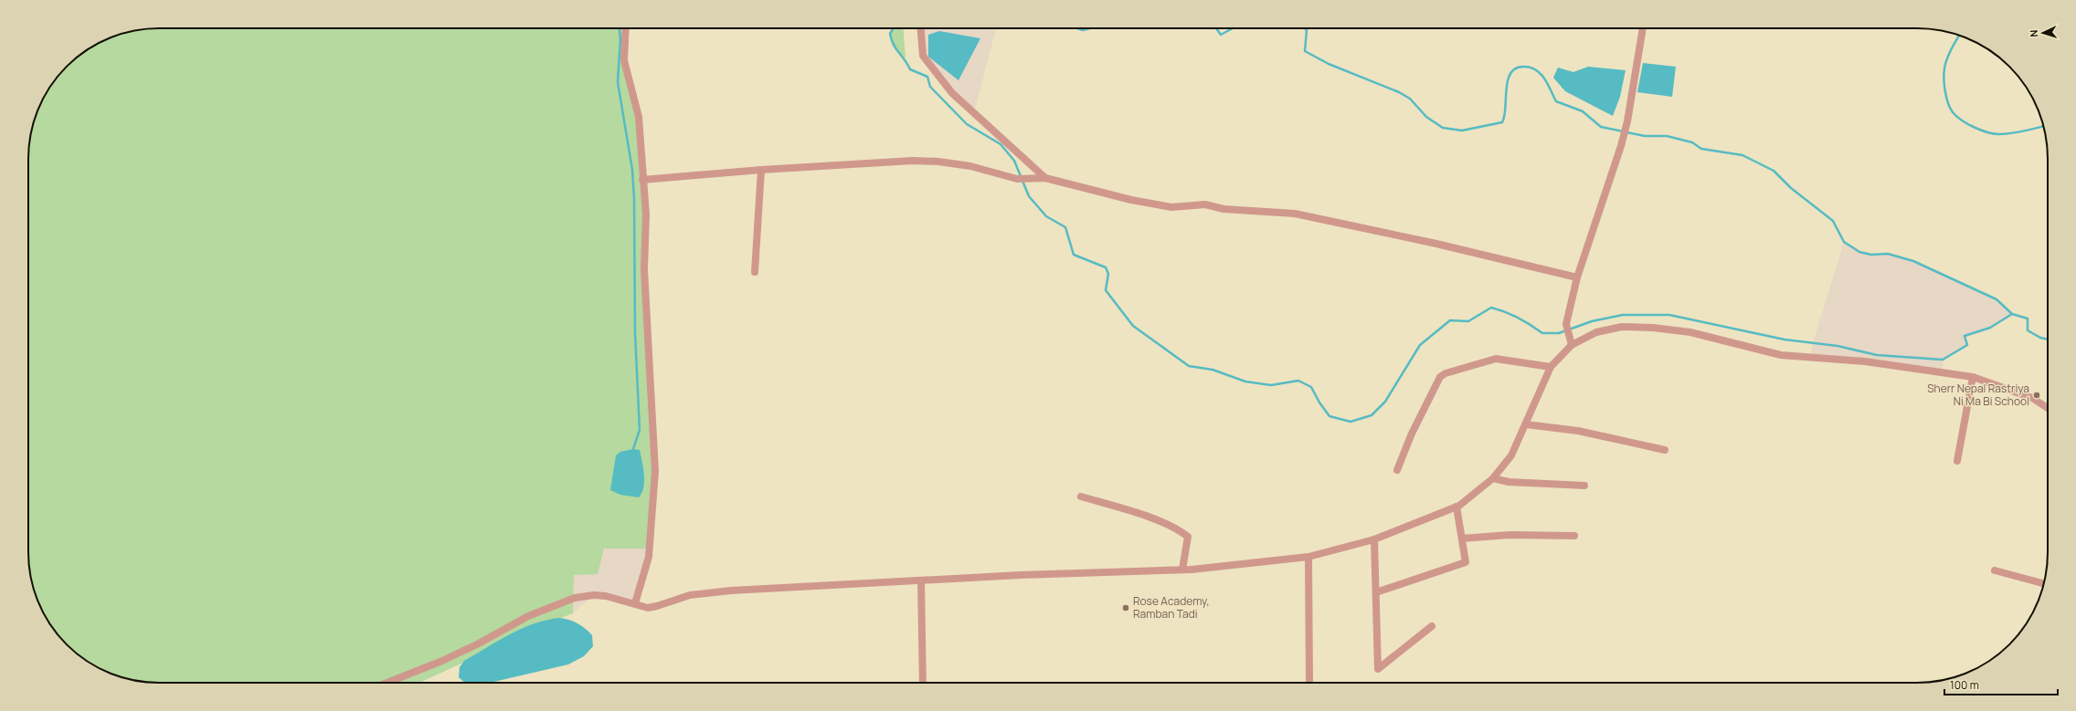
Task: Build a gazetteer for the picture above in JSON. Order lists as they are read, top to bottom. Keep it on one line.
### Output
{"places":["Sherr Nepal Rastriya Ni Ma Bi School","Rose Academy, Ramban Tadi"],"scale_bar":"100 m","north":"left"}
